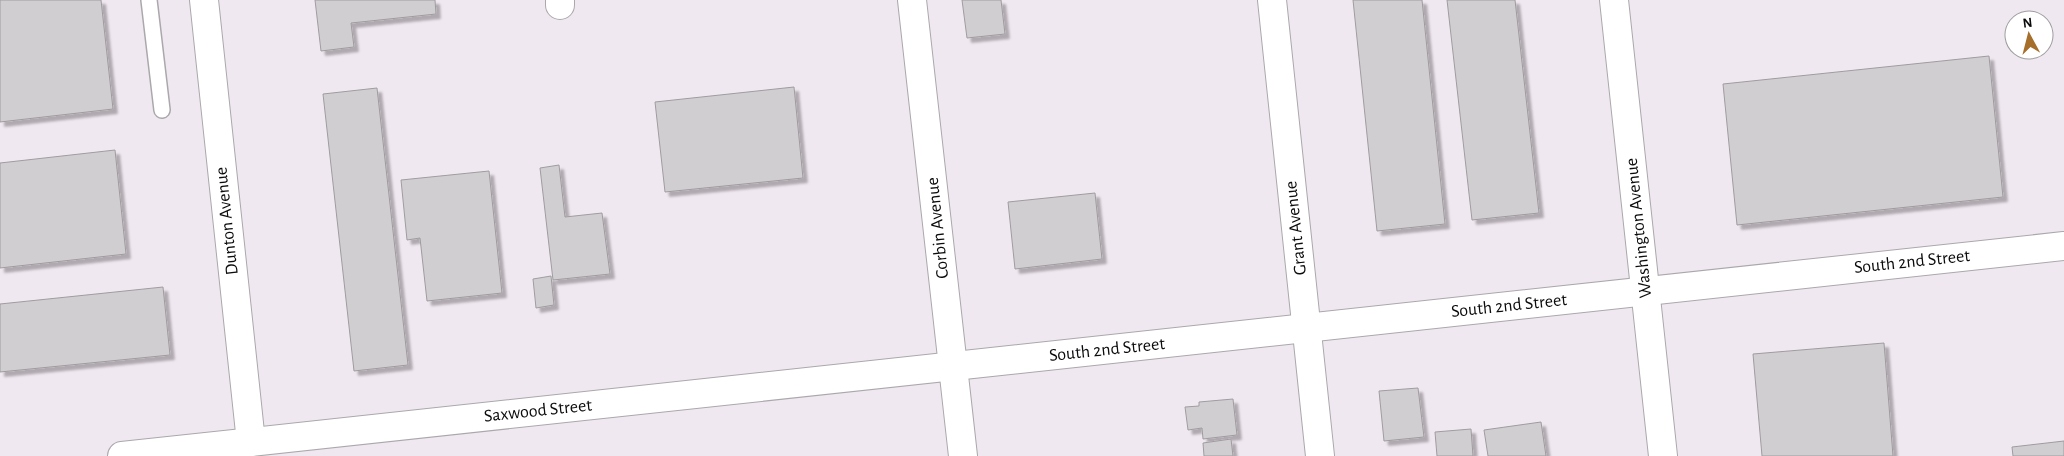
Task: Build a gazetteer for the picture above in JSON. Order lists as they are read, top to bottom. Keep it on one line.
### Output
{"streets":{"street":["Dunton Avenue","Corbin Avenue","Grant Avenue","Washington Avenue","South 2nd Street","Saxwood Street"]},"crossings":[["Dunton Avenue","Saxwood Street"],["Corbin Avenue","South 2nd Street"],["Corbin Avenue","Saxwood Street"],["Grant Avenue","South 2nd Street"],["Washington Avenue","South 2nd Street"],["South 2nd Street","Saxwood Street"]],"north":"top"}
